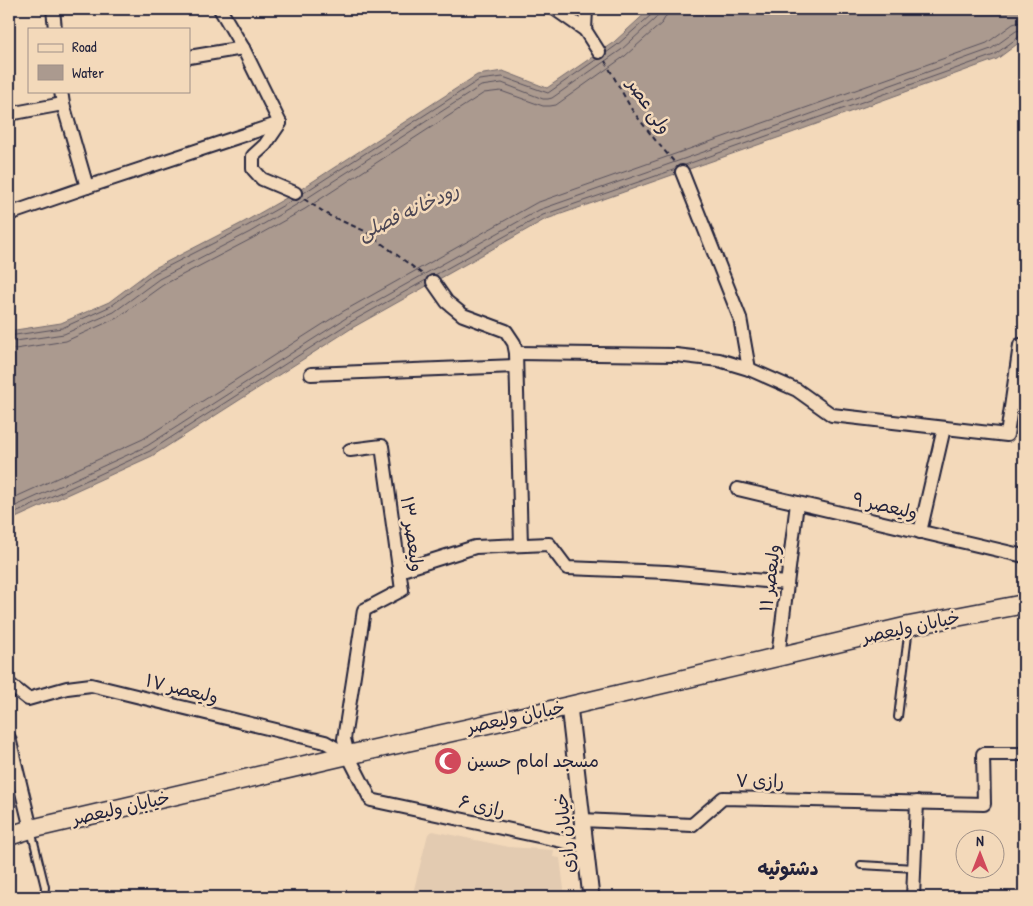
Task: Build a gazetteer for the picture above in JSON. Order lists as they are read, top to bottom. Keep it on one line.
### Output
{"streets":{"main road":["خیابان ولیعصر"],"street":["ولیعصر ۹","ولیعصر ۱۳","ولیعصر ۱۱","ولیعصر ۱۷","رازی ۷","رازی ۶","خیابان رازی"],"path":["ولی عصر"]},"crossings":[["ولیعصر ۹","ولیعصر ۱۱"],["ولیعصر ۱۳","خیابان ولیعصر"],["ولیعصر ۱۳","ولیعصر ۱۷"],["ولیعصر ۱۳","رازی ۶"],["ولیعصر ۱۱","خیابان ولیعصر"],["خیابان ولیعصر","ولیعصر ۱۷"],["خیابان ولیعصر","رازی ۶"],["خیابان ولیعصر","خیابان رازی"],["ولیعصر ۱۷","رازی ۶"],["رازی ۷","خیابان رازی"],["رازی ۶","خیابان رازی"]],"districts":["دشتوئیه"],"water":["رودخانه فصلی"],"places":{"mosque":["مسجد امام حسین"]},"legend":["Road","Water"],"north":"top"}
